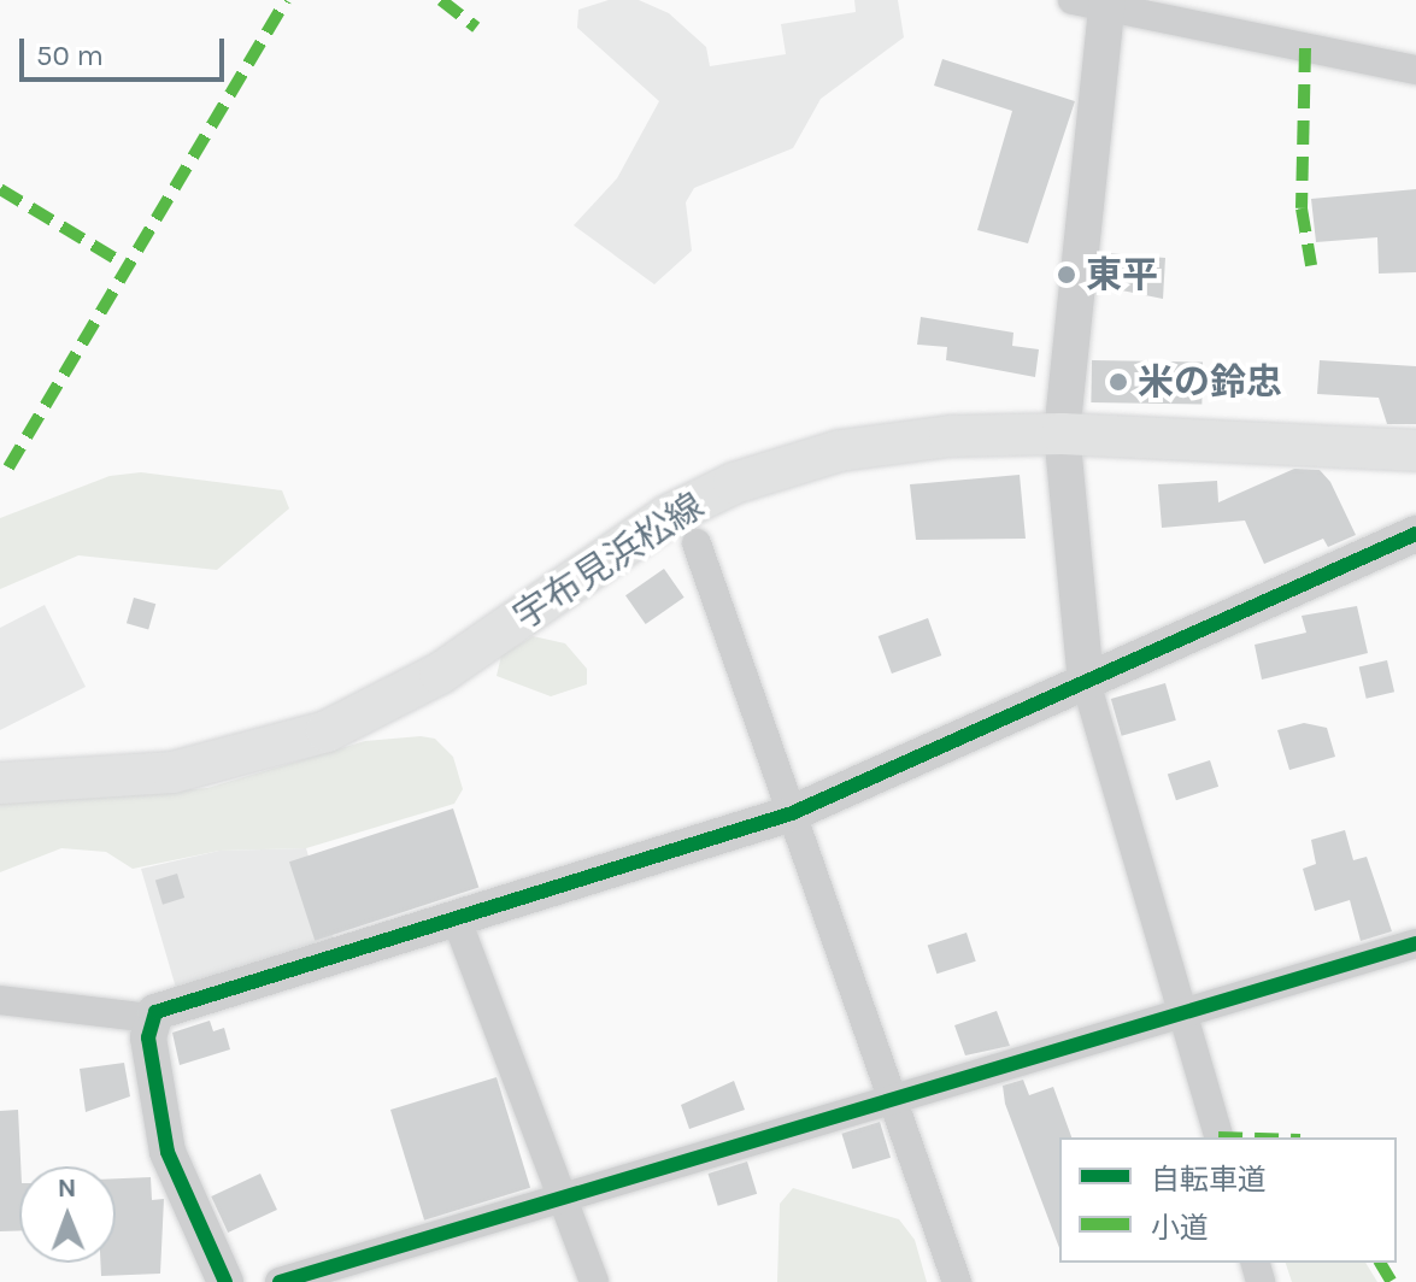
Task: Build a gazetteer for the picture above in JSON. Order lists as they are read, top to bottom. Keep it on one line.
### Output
{"streets":{"main road":["宇布見浜松線"]},"places":["東平","米の鈴忠"],"legend":["自転車道","小道"],"scale_bar":"50 m","north":"top"}
